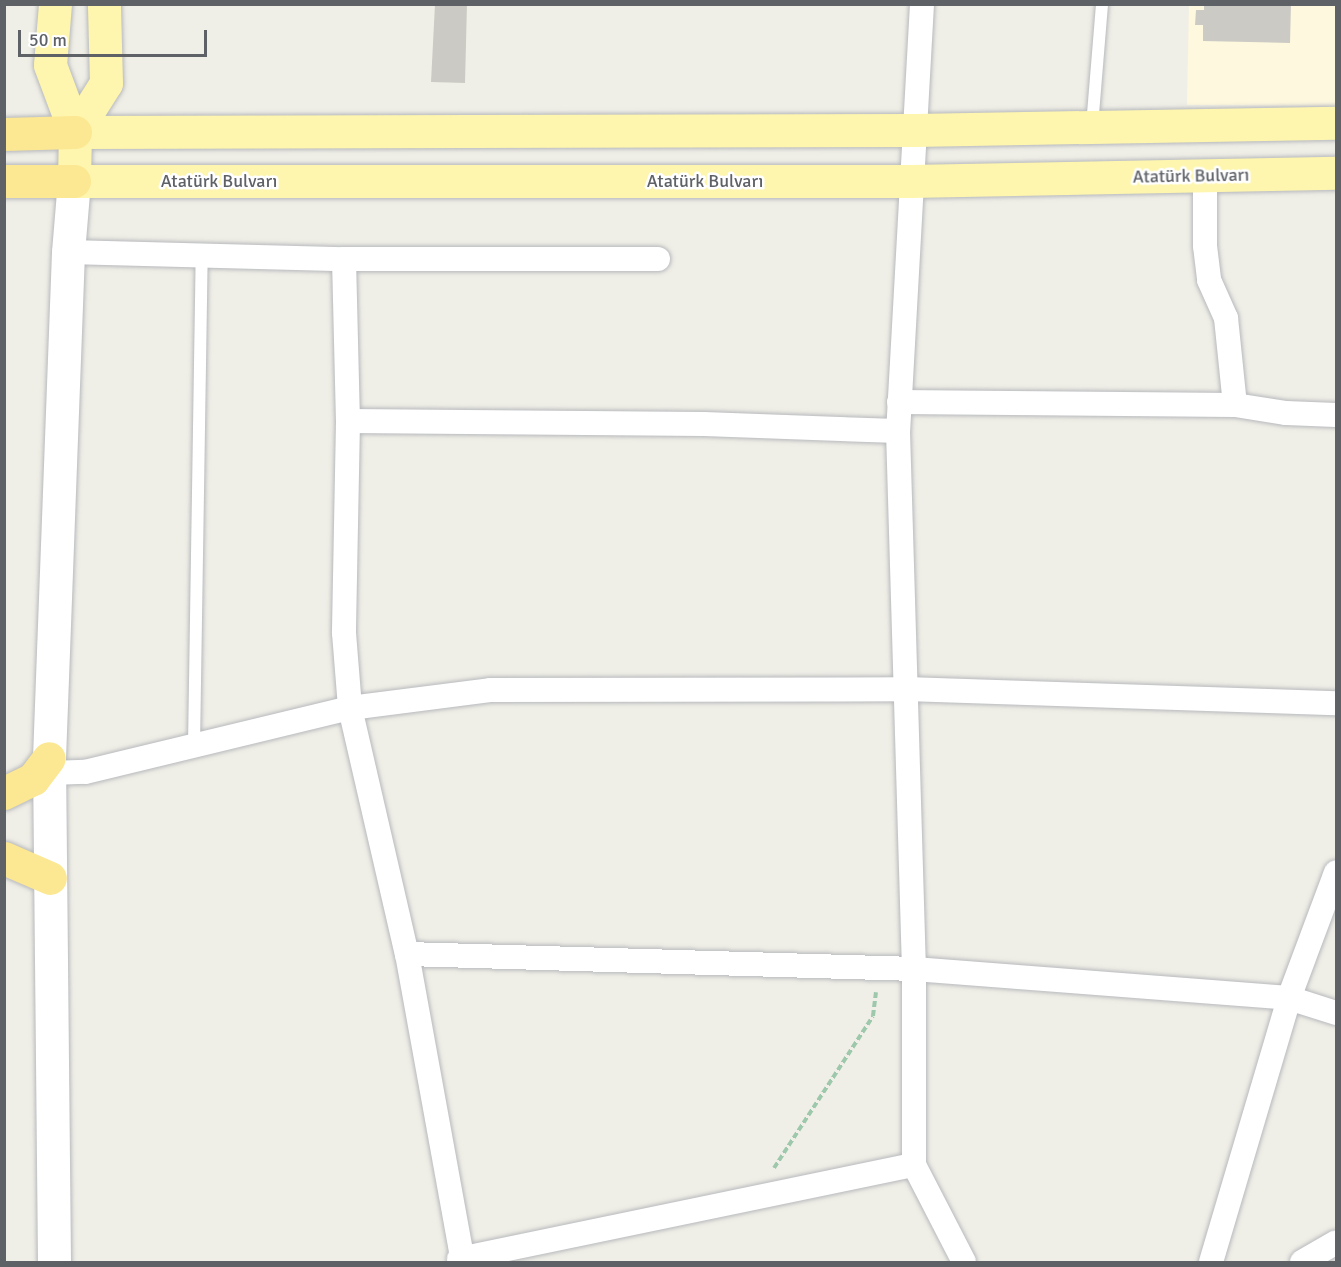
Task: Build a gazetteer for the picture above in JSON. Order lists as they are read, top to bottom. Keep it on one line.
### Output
{"streets":{"main road":["Atatürk Bulvarı"]},"scale_bar":"50 m"}
